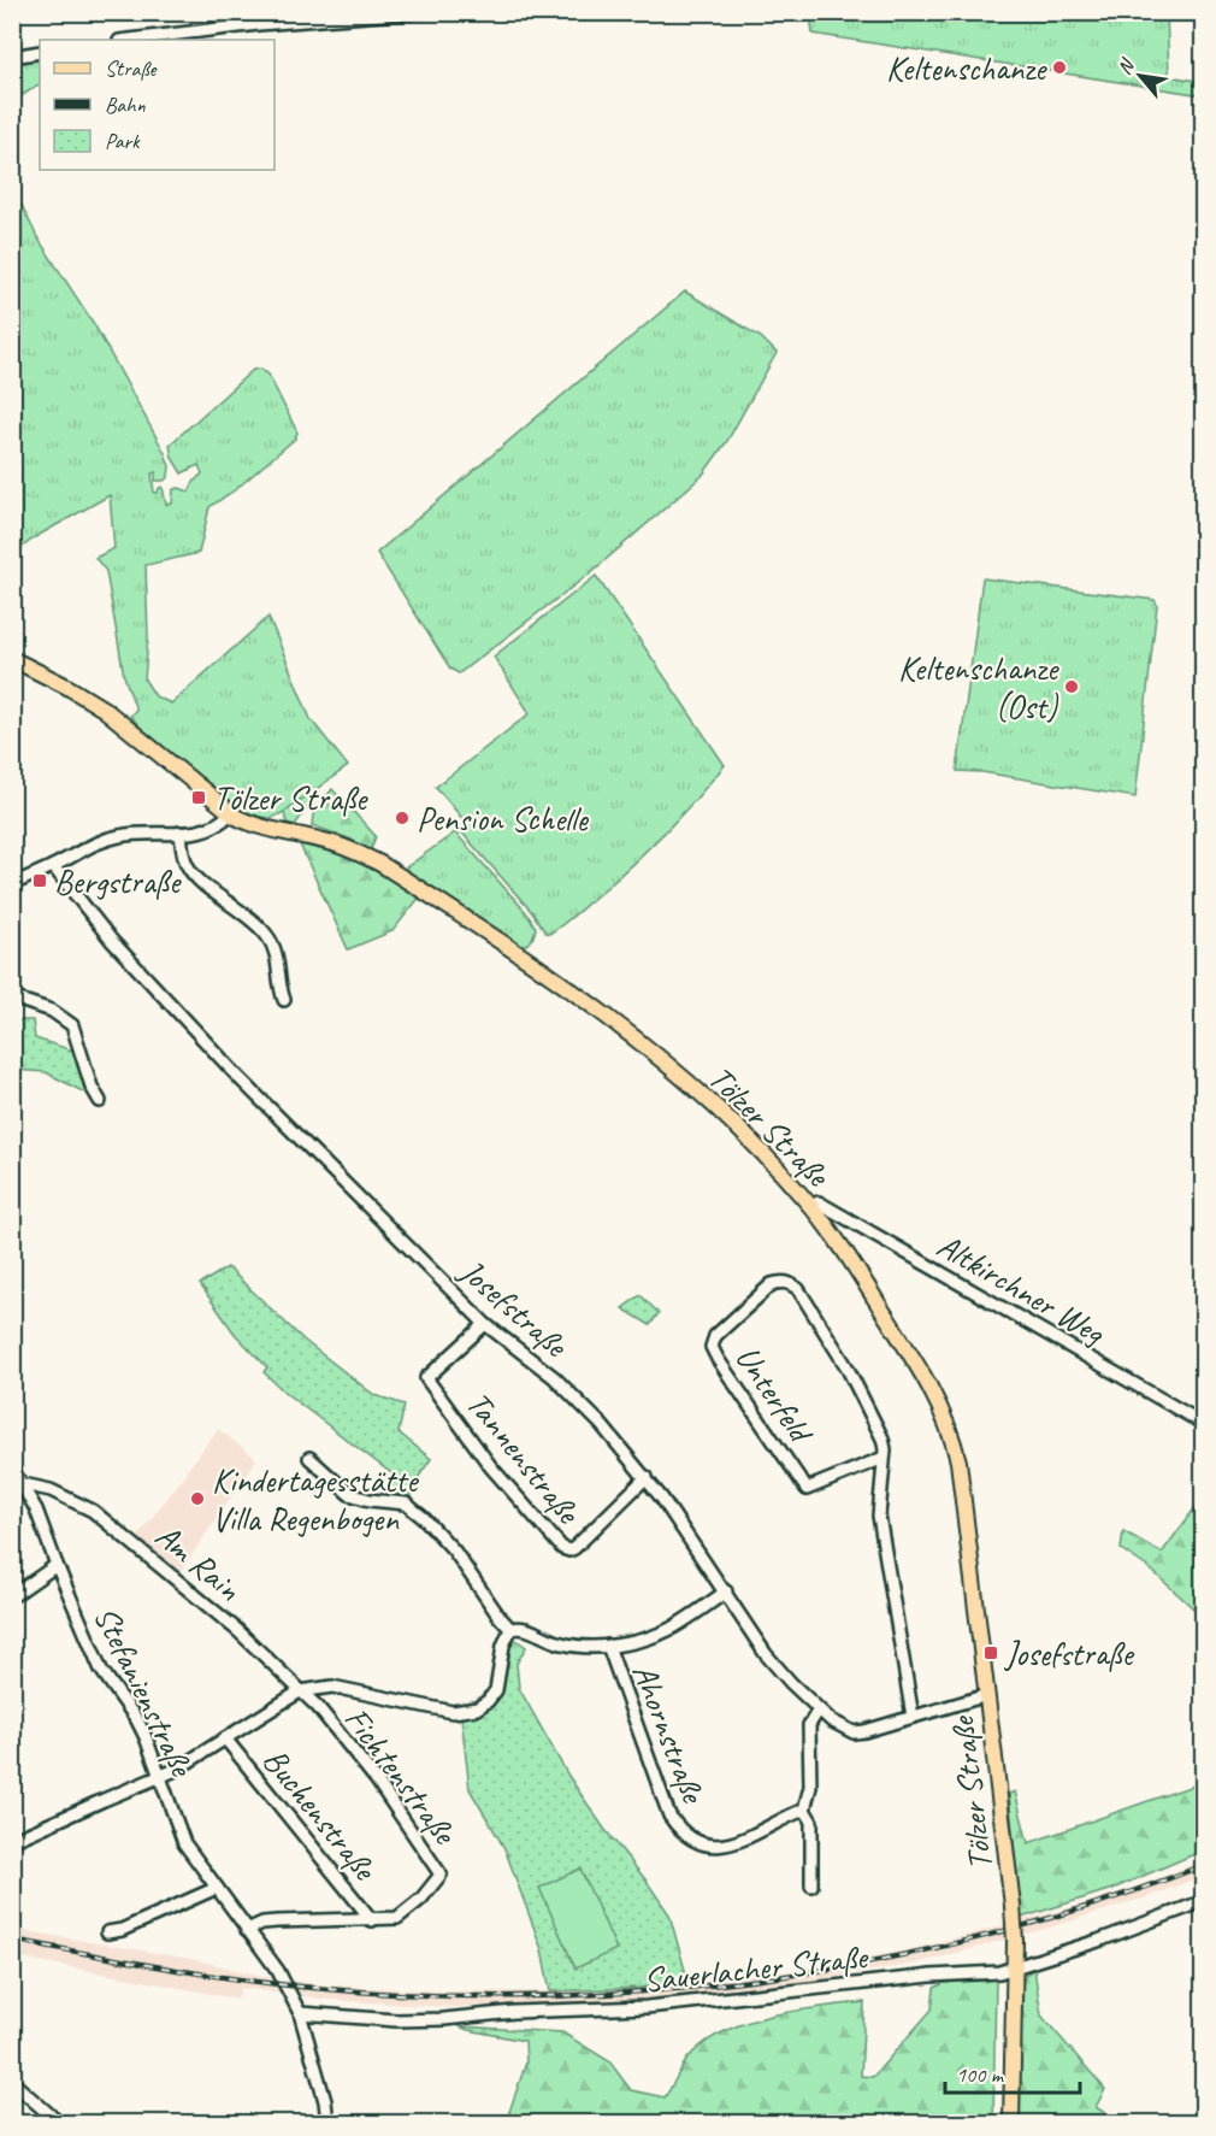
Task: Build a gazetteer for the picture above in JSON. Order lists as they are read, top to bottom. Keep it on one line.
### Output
{"streets":{"main road":["Tölzer Straße"],"street":["Altkirchner Weg","Josefstraße","Unterfeld","Tannenstraße","Am Rain","Stefanienstraße","Ahornstraße","Fichtenstraße","Buchenstraße","Sauerlacher Straße"]},"crossings":[["Tölzer Straße","Altkirchner Weg"],["Tölzer Straße","Josefstraße"],["Tölzer Straße","Sauerlacher Straße"],["Josefstraße","Tannenstraße"],["Am Rain","Stefanienstraße"],["Am Rain","Fichtenstraße"],["Stefanienstraße","Sauerlacher Straße"],["Fichtenstraße","Buchenstraße"]],"places":{"other":["Keltenschanze","Keltenschanze (Ost)","Pension Schelle","Kindertagesstätte Villa Regenbogen"],"transit":["Tölzer Straße","Bergstraße","Josefstraße"]},"legend":["Straße","Bahn","Park"],"scale_bar":"100 m","north":"top left"}
